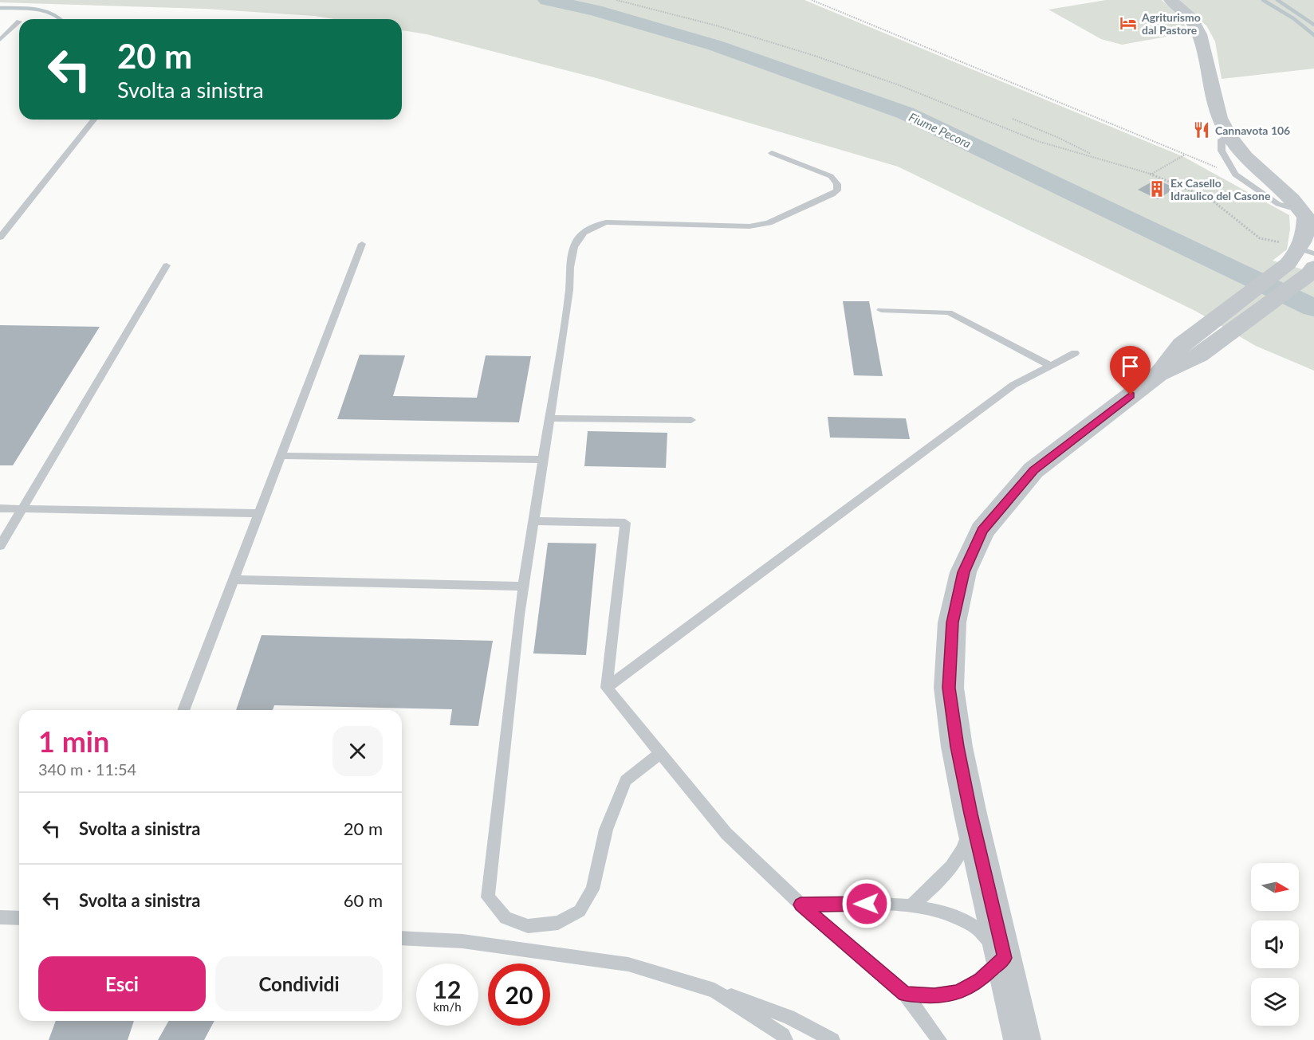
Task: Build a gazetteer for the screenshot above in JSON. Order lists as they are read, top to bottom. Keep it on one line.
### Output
{"water":["Fiume Pecora"],"places":{"hotel":["Agriturismo dal Pastore"],"restaurant":["Cannavota 106"],"building":["Ex Casello Idraulico del Casone"]},"north":"right","page":{"turn":["20 m","Svolta a sinistra"],"heading":["1 min","340 m · 11:54"],"list":[{"name":"Svolta a sinistra","value":"20 m"},{"name":"Svolta a sinistra","value":"60 m"}],"buttons":["Esci","Condividi"],"speed":"12 km/h","limit":"20"}}
